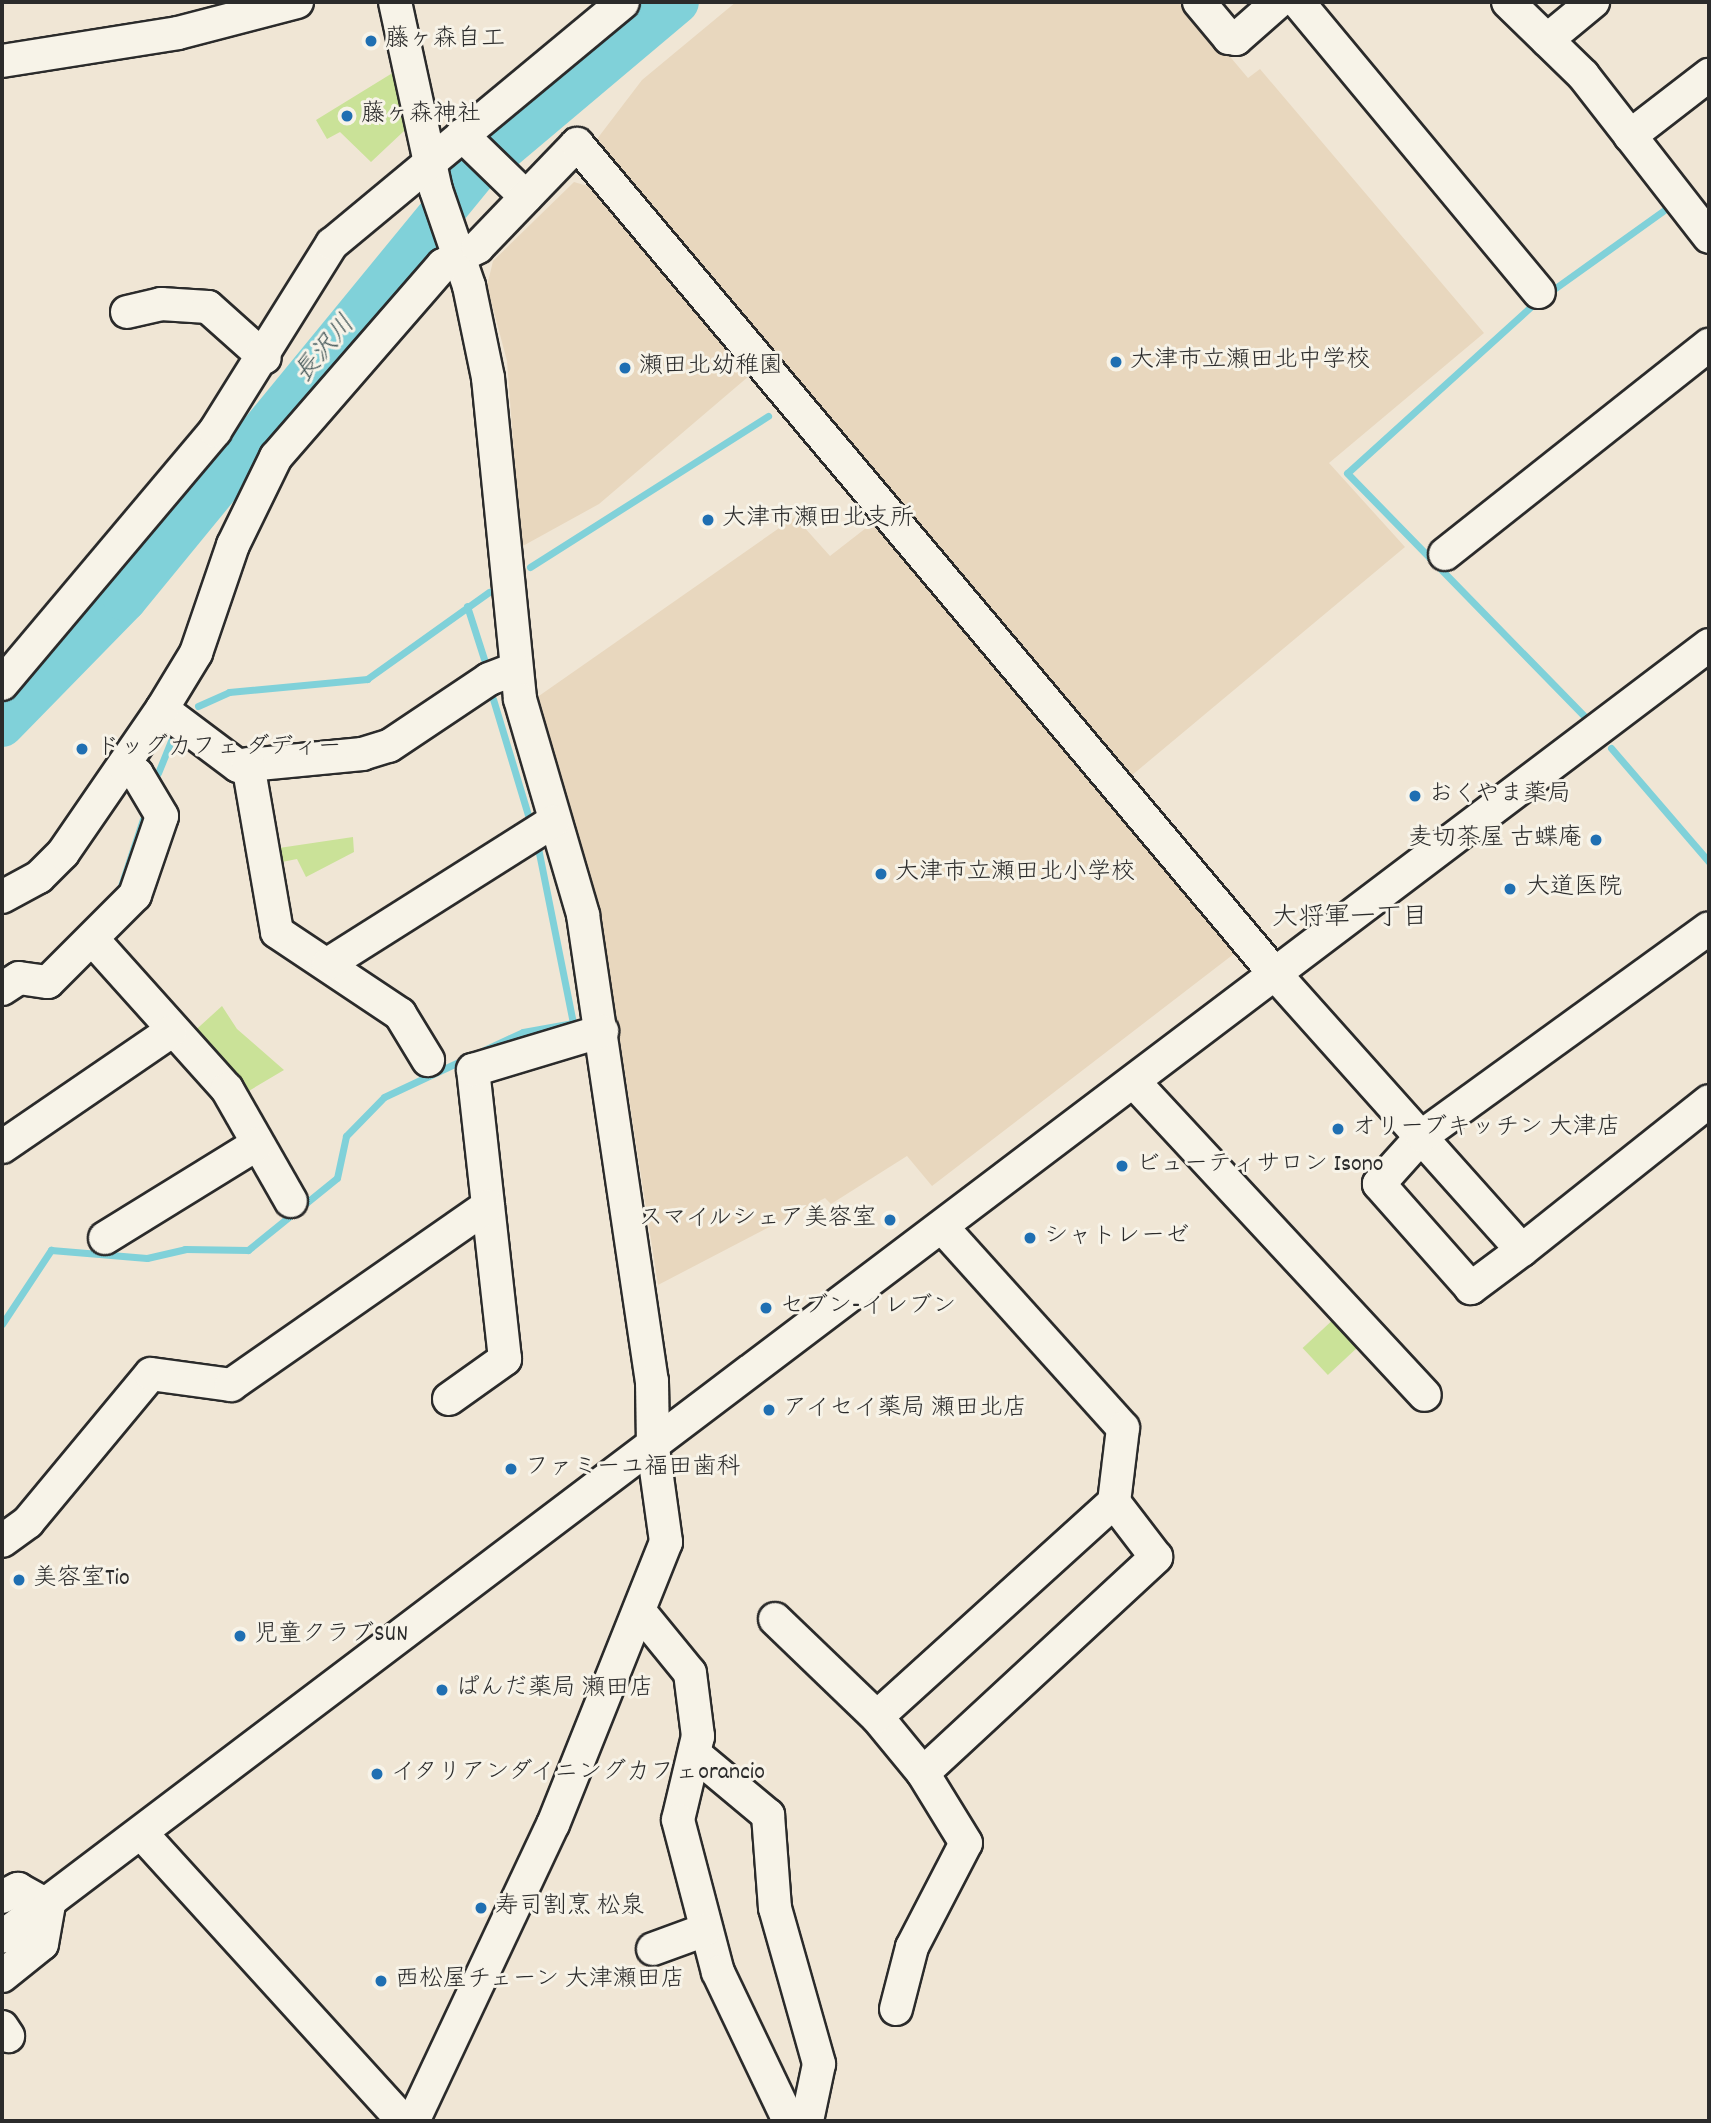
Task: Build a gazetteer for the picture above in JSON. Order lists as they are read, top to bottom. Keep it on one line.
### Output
{"districts":["大将軍一丁目"],"water":["長沢川"],"places":["藤ヶ森自工","藤ヶ森神社","大津市立瀬田北中学校","瀬田北幼稚園","大津市瀬田北支所","ドッグカフェ ダディー","おくやま薬局","麦切茶屋 古蝶庵","大津市立瀬田北小学校","大道医院","オリーブキッチン 大津店","ビューティサロン Isono","スマイルシェア美容室","シャトレーゼ","セブン-イレブン","アイセイ薬局 瀬田北店","ファミーユ福田歯科","美容室Tio","児童クラブSUN","ぱんだ薬局 瀬田店","イタリアンダイニングカフェorancio","寿司割烹 松泉","西松屋チェーン 大津瀬田店"]}
